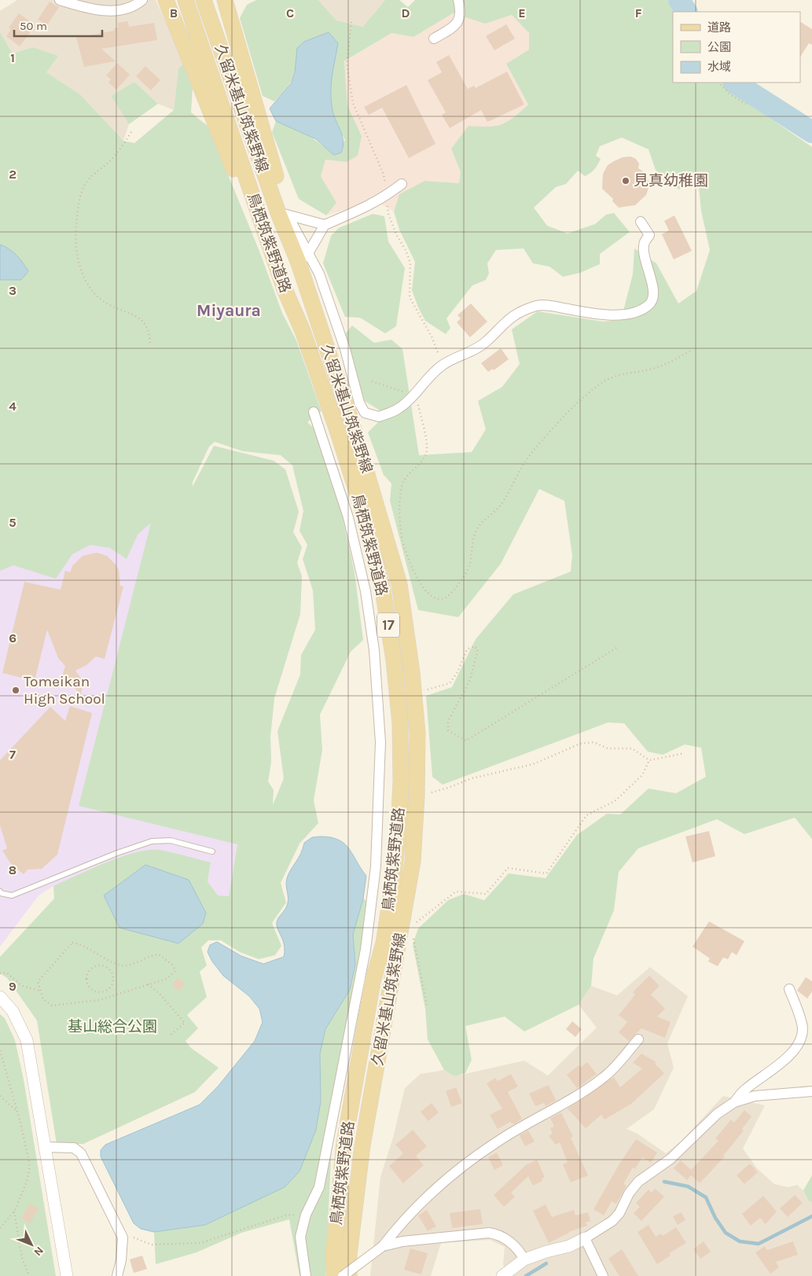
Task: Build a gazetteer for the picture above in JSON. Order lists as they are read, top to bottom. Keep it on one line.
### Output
{"streets":{"main road":["久留米基山筑紫野線","鳥栖筑紫野道路","17"]},"crossings":[["久留米基山筑紫野線","鳥栖筑紫野道路"]],"districts":["Miyaura"],"parks":["基山総合公園"],"places":["見真幼稚園","Tomeikan High School"],"legend":["道路","公園","水域"],"scale_bar":"50 m","north":"bottom right","grid":{"columns":["B","C","D","E","F"],"rows":["1","2","3","4","5","6","7","8","9"]}}
